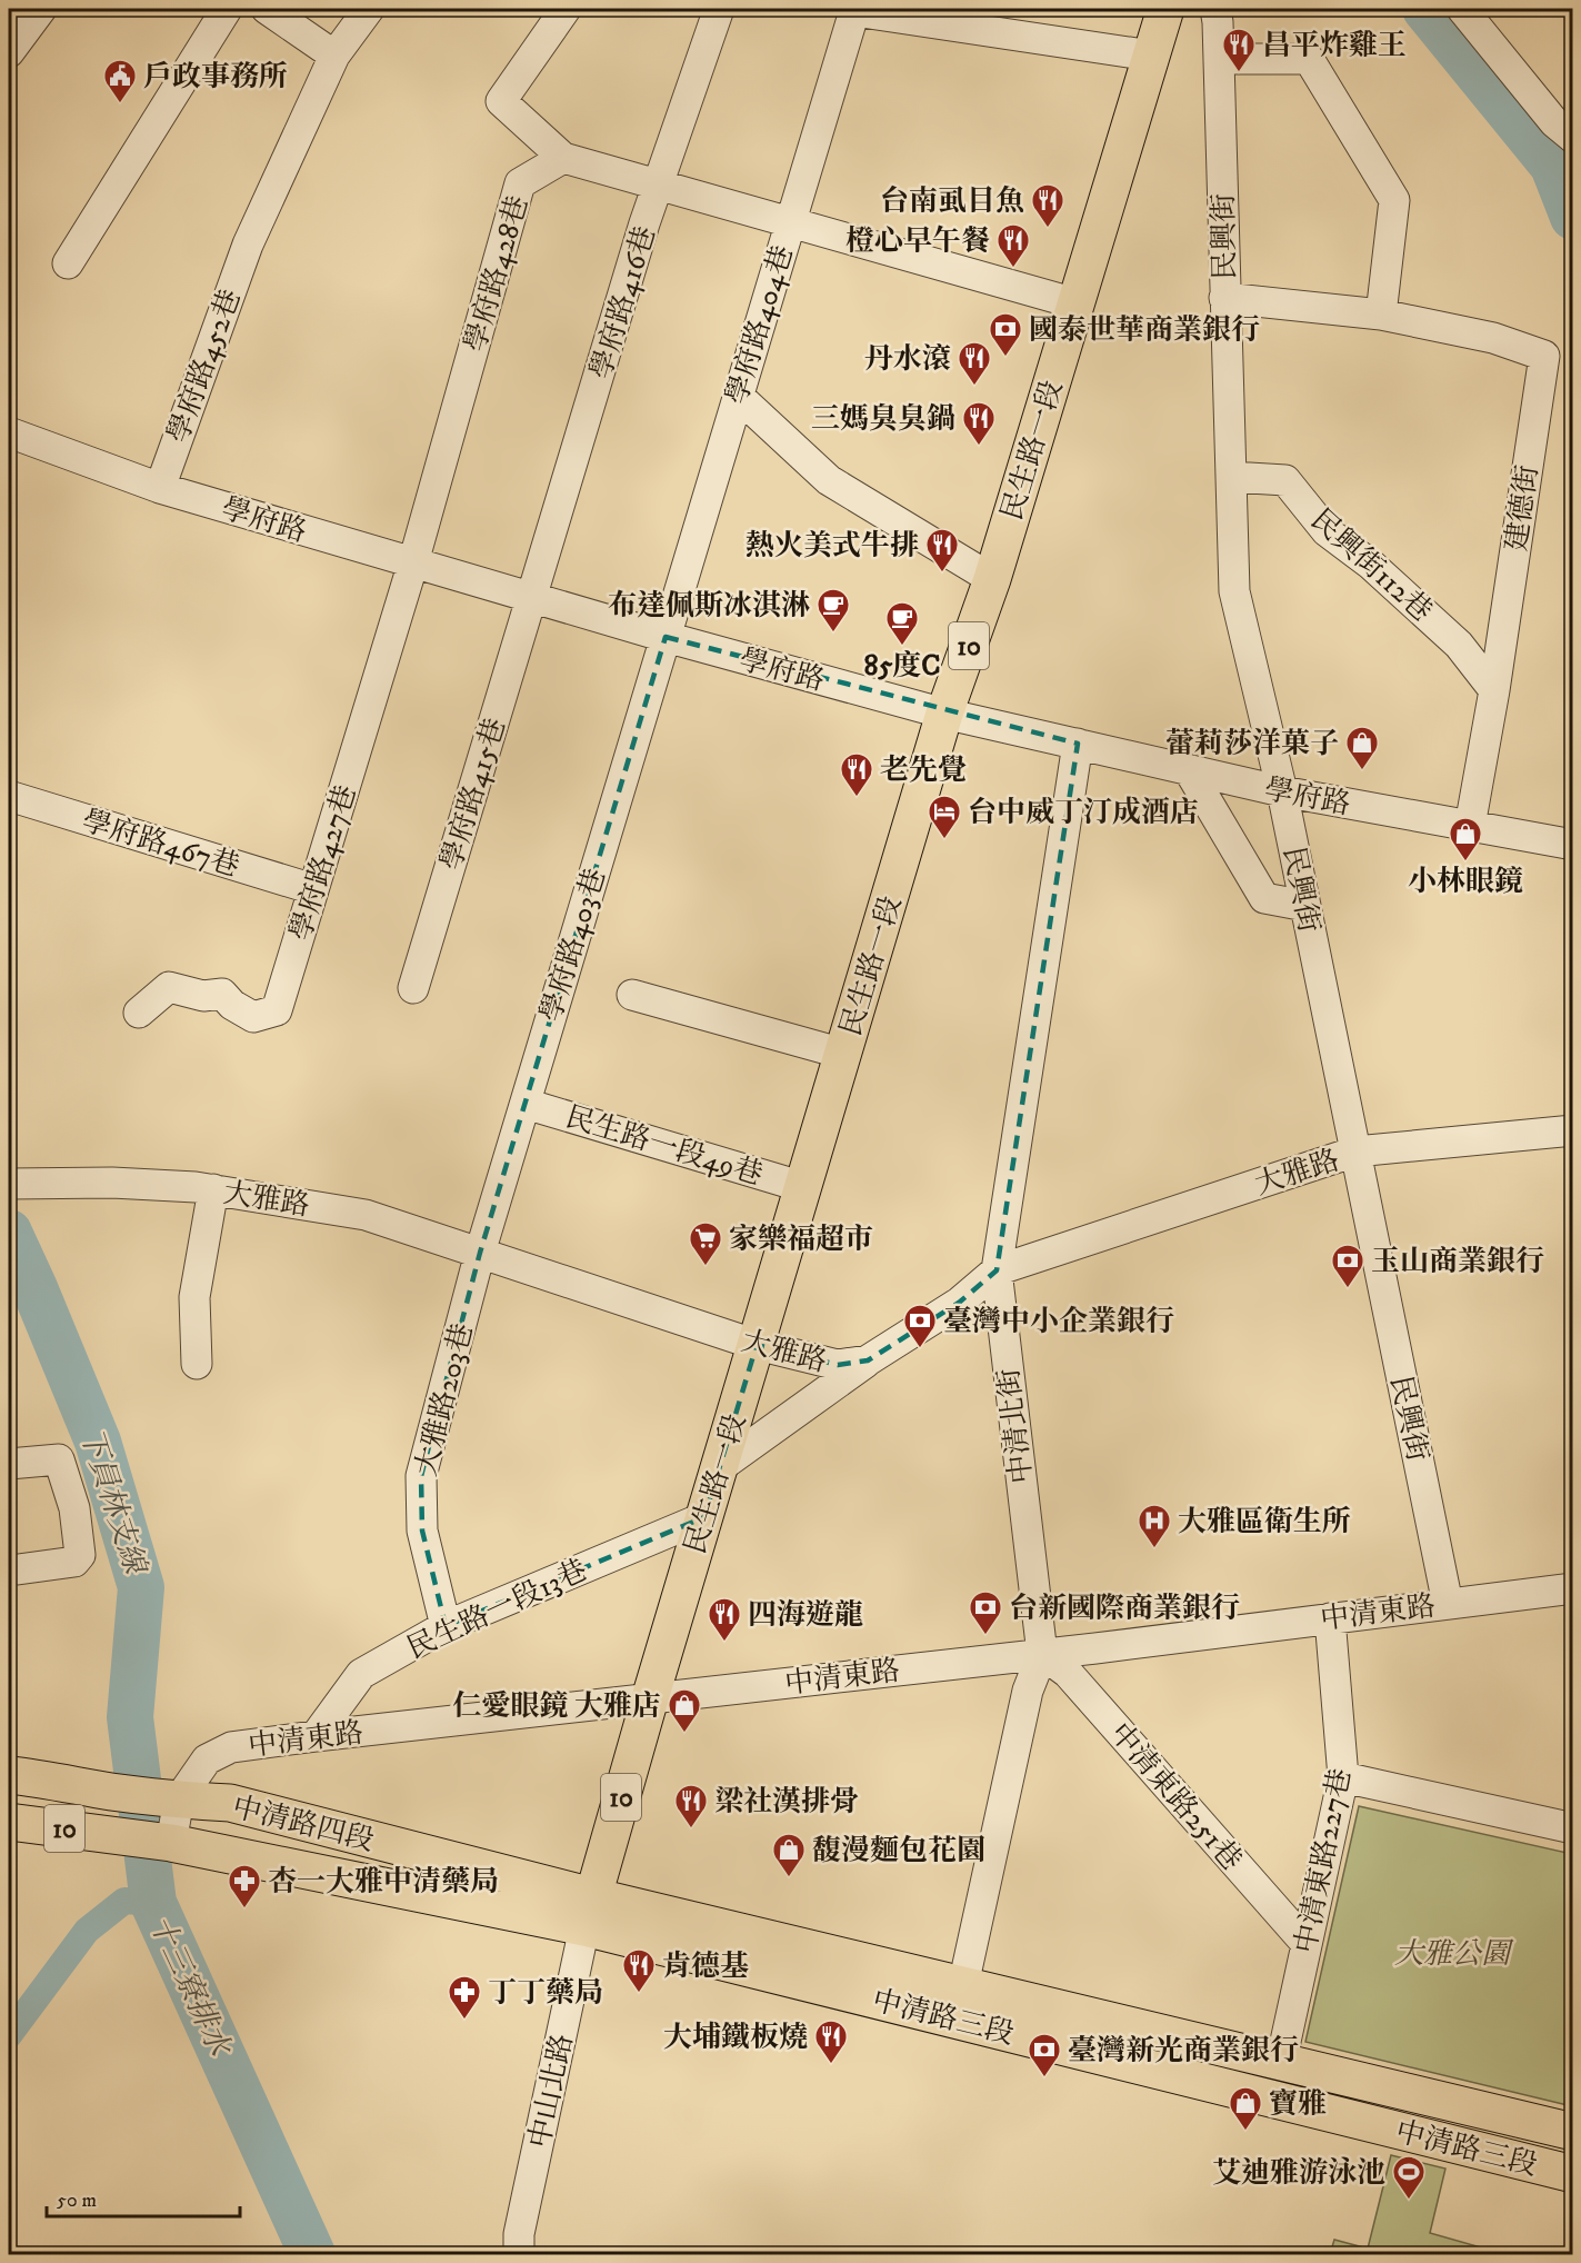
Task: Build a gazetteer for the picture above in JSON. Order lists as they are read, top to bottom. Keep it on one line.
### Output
{"streets":{"main road":["民生路一段","10","中清路四段","中清路三段"],"street":["民興街","學府路428巷","學府路416巷","學府路404巷","學府路452巷","建德街","學府路","民興街112巷","學府路415巷","學府路467巷","學府路427巷","學府路403巷","民生路一段49巷","大雅路","大雅路203巷","中清北街","民生路一段13巷","中清東路","中清東路251巷","中清東路227巷","中山北路"]},"crossings":[["民興街","建德街"],["民興街","學府路"],["民興街","民興街112巷"],["民興街","大雅路"],["民興街","中清東路"],["學府路428巷","學府路"],["學府路428巷","學府路427巷"],["學府路416巷","學府路"],["學府路416巷","學府路415巷"],["學府路404巷","民生路一段"],["學府路404巷","學府路"],["學府路404巷","學府路403巷"],["學府路452巷","學府路"],["民生路一段","學府路"],["民生路一段","民生路一段49巷"],["民生路一段","大雅路"],["民生路一段","民生路一段13巷"],["民生路一段","中清東路"],["民生路一段","中清路四段"],["民生路一段","中清路三段"],["民生路一段","中山北路"],["建德街","學府路"],["建德街","民興街112巷"],["學府路","學府路415巷"],["學府路","學府路427巷"],["學府路","學府路403巷"],["學府路","中清北街"],["學府路467巷","學府路427巷"],["學府路403巷","民生路一段49巷"],["學府路403巷","大雅路"],["學府路403巷","大雅路203巷"],["大雅路","大雅路203巷"],["大雅路","中清北街"],["大雅路203巷","民生路一段13巷"],["中清北街","中清東路"],["中清北街","中清東路251巷"],["中清北街","中清路三段"],["民生路一段13巷","中清東路"],["中清東路","中清東路251巷"],["中清東路","中清路四段"],["中清東路","中清東路227巷"],["中清東路251巷","中清東路227巷"],["中清路四段","中清路三段"],["中清路四段","中山北路"],["中清東路227巷","中清路三段"],["中清路三段","中山北路"]],"water":["下員林支線","十三寮排水"],"parks":["大雅公園"],"places":{"restaurant":["昌平炸雞王","台南虱目魚","橙心早午餐","丹水滾","三媽臭臭鍋","熱火美式牛排","老先覺","四海遊龍","梁社漢排骨","肯德基","大埔鐵板燒"],"public building":["戶政事務所"],"bank":["國泰世華商業銀行","玉山商業銀行","臺灣中小企業銀行","台新國際商業銀行","臺灣新光商業銀行"],"cafe":["布達佩斯冰淇淋","85度C"],"shop":["蕾莉莎洋菓子","小林眼鏡","仁愛眼鏡 大雅店","馥漫麵包花園","寶雅"],"hotel":["台中威丁汀成酒店"],"supermarket":["家樂福超市"],"hospital":["大雅區衛生所"],"pharmacy":["杏一大雅中清藥局","丁丁藥局"],"sports":["艾迪雅游泳池"]},"scale_bar":"50 m"}
